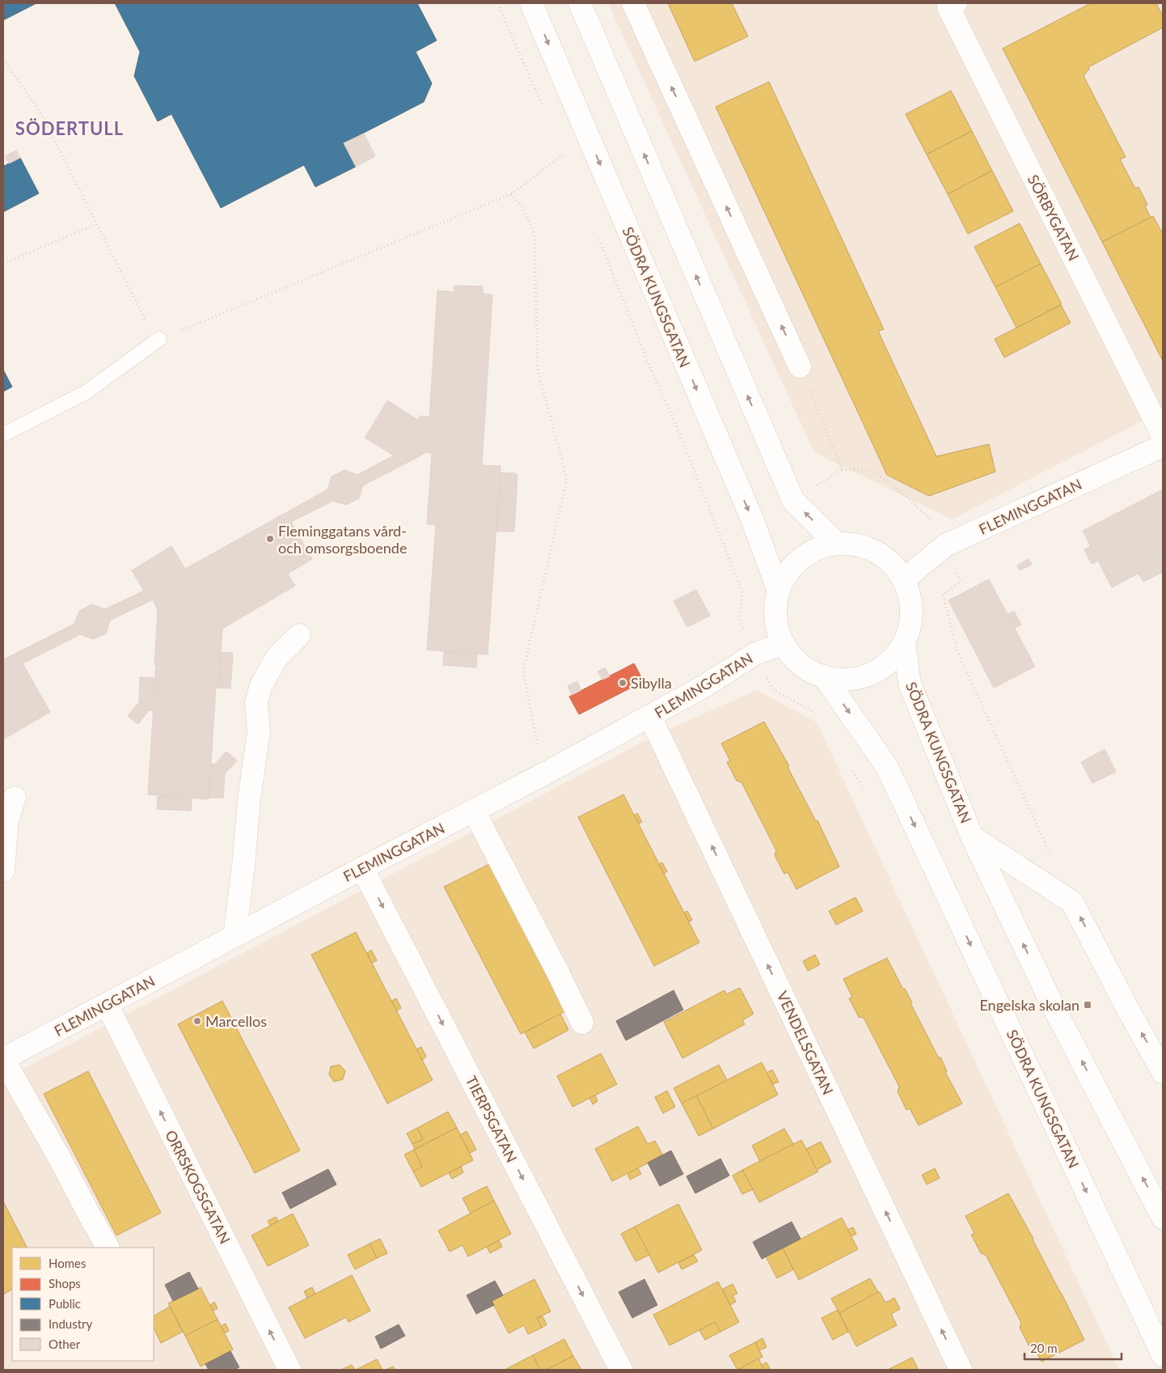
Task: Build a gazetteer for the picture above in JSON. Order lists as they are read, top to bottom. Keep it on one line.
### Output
{"streets":{"street":["SÖRBYGATAN","SÖDRA KUNGSGATAN","FLEMINGGATAN","VENDELSGATAN","TIERPSGATAN","ORRSKOGSGATAN"]},"crossings":[["SÖDRA KUNGSGATAN","FLEMINGGATAN"],["FLEMINGGATAN","VENDELSGATAN"],["FLEMINGGATAN","TIERPSGATAN"],["FLEMINGGATAN","ORRSKOGSGATAN"]],"districts":["SÖDERTULL"],"places":{"other":["Fleminggatans vård- och omsorgsboende","Sibylla","Marcellos"],"transit":["Engelska skolan"]},"legend":["Homes","Shops","Public","Industry","Other"],"scale_bar":"20 m"}
